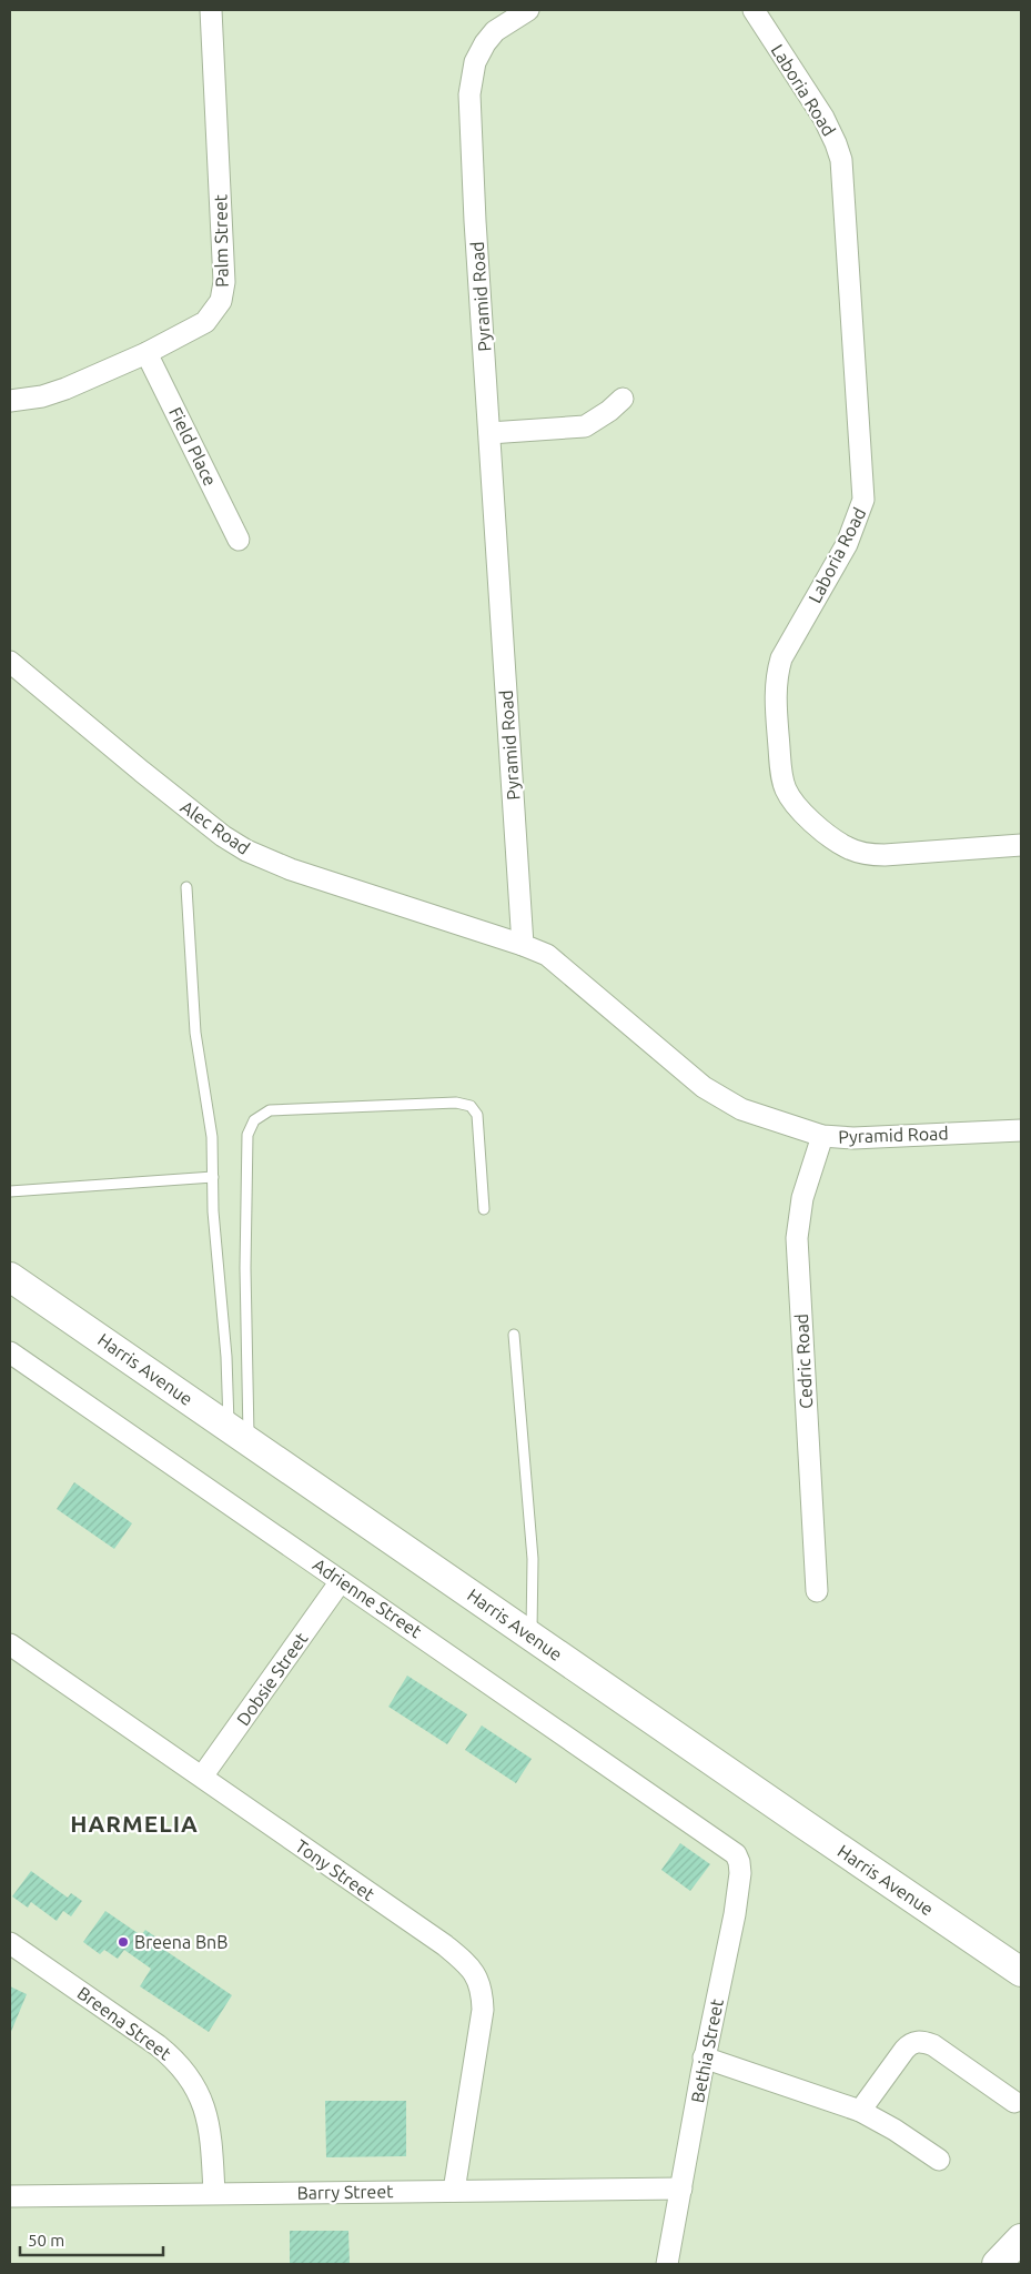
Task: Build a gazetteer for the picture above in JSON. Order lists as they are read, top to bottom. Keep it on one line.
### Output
{"streets":{"main road":["Harris Avenue"],"street":["Laboria Road","Palm Street","Pyramid Road","Field Place","Alec Road","Cedric Road","Adrienne Street","Dobsie Street","Tony Street","Breena Street","Bethia Street","Barry Street"]},"crossings":[["Palm Street","Field Place"],["Pyramid Road","Alec Road"],["Pyramid Road","Cedric Road"],["Adrienne Street","Dobsie Street"],["Adrienne Street","Bethia Street"],["Dobsie Street","Tony Street"],["Tony Street","Barry Street"],["Breena Street","Barry Street"],["Bethia Street","Barry Street"]],"districts":["HARMELIA"],"places":["Breena BnB"],"scale_bar":"50 m"}
